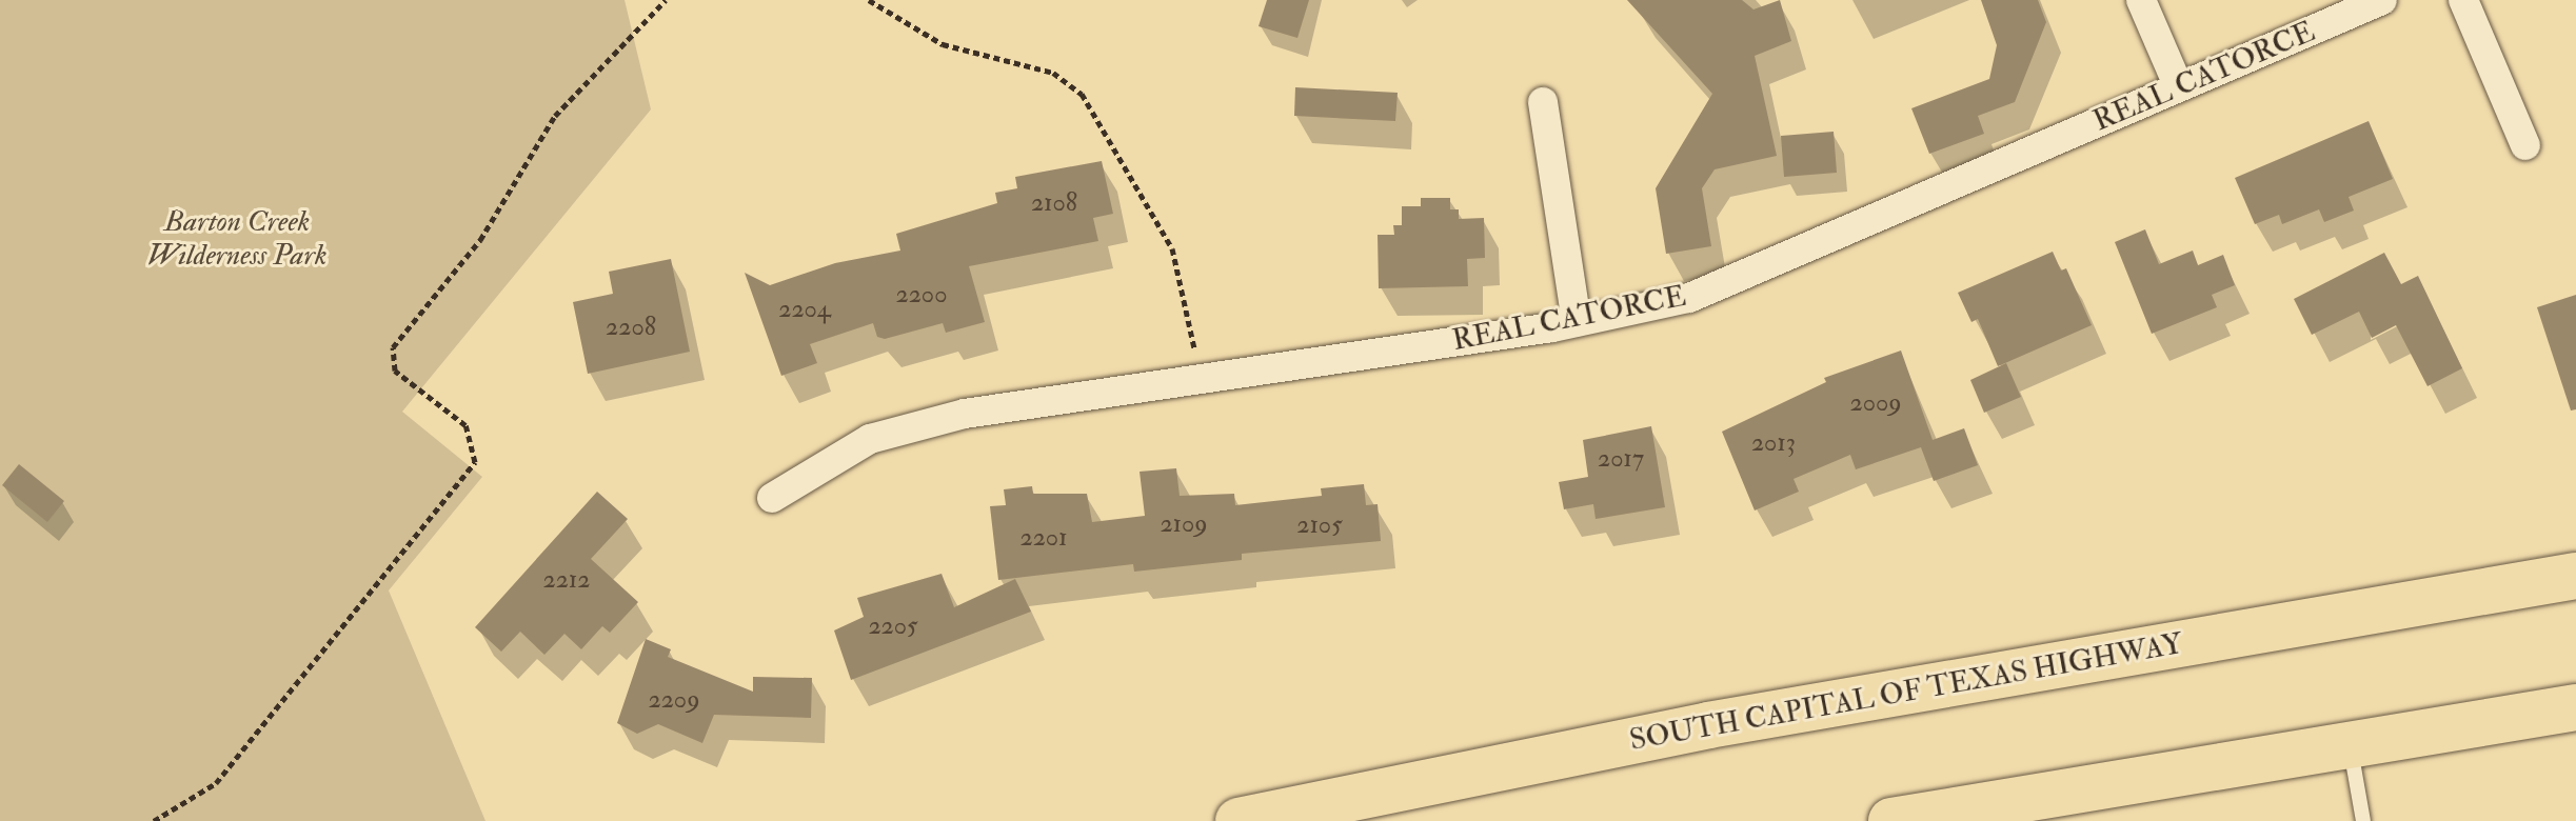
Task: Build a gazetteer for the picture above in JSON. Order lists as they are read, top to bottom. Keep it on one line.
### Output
{"streets":{"highway":["SOUTH CAPITAL OF TEXAS HIGHWAY"],"street":["REAL CATORCE"]},"parks":["Barton Creek Wilderness Park"],"house_numbers":["2108","2200","2204","2208","2009","2013","2017","2109","2105","2201","2212","2205","2209"]}
